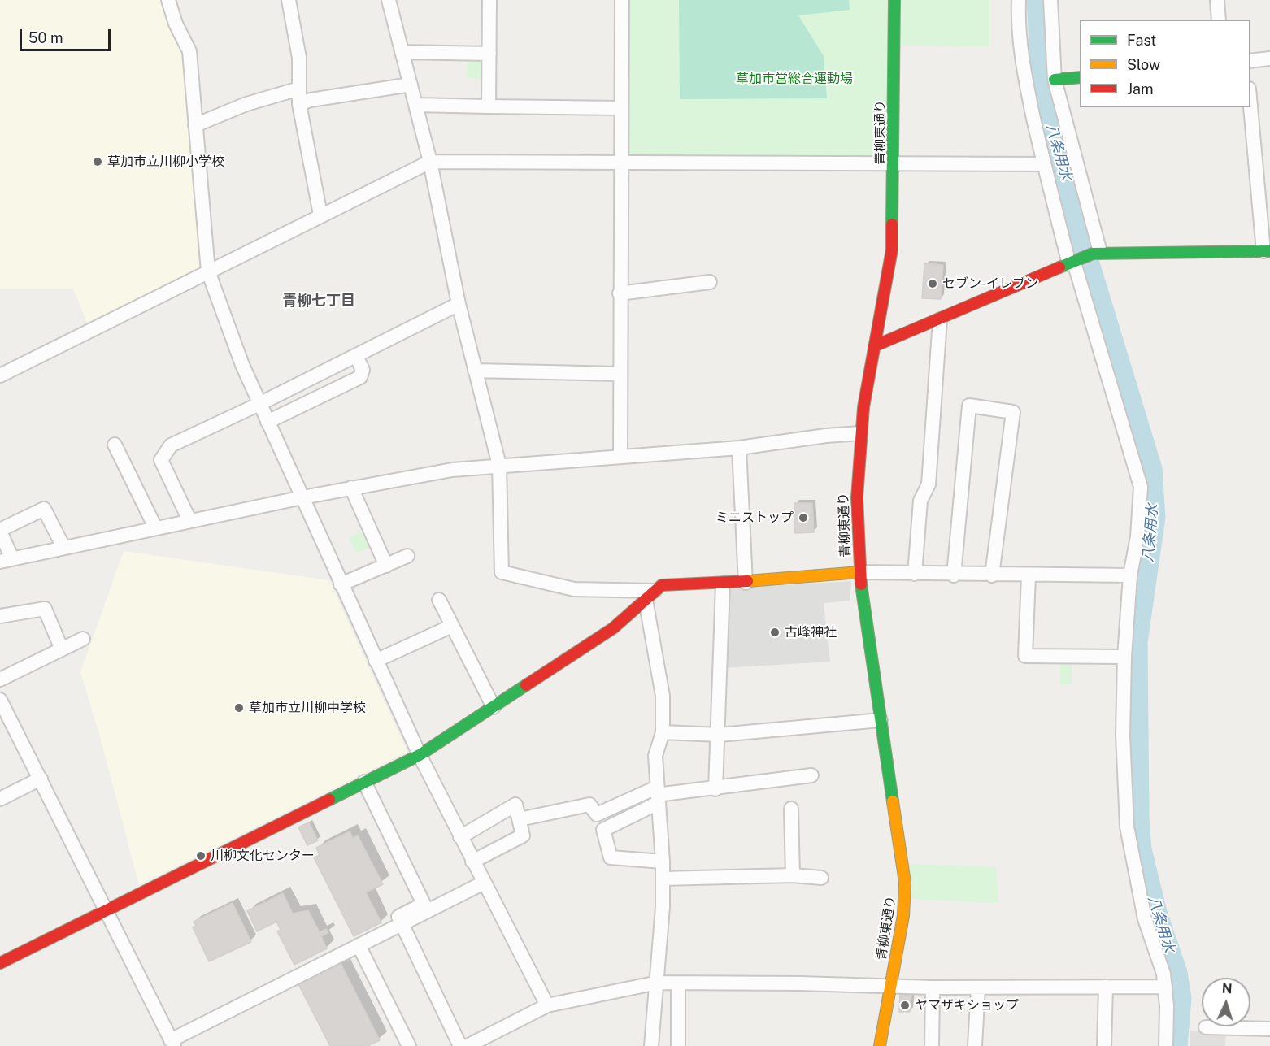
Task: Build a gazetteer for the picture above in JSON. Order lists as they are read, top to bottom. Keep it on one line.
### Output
{"streets":{"street":["青柳東通り"]},"districts":["青柳七丁目"],"water":["八条用水"],"parks":["草加市営総合運動場"],"places":["草加市立川柳小学校","セブン-イレブン","ミニストップ","古峰神社","草加市立川柳中学校","川柳文化センター","ヤマザキショップ"],"legend":["Fast","Slow","Jam"],"scale_bar":"50 m","north":"top"}
